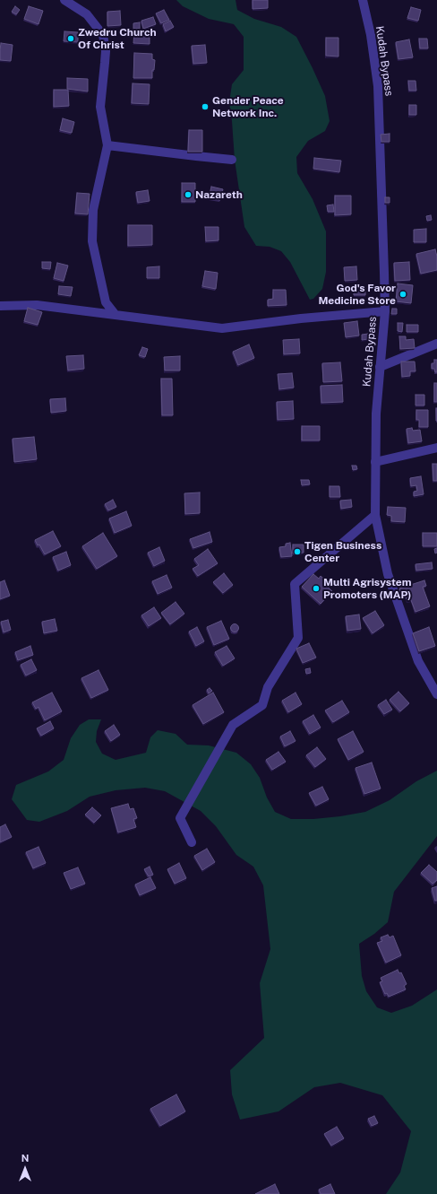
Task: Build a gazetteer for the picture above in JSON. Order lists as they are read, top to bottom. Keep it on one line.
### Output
{"streets":{"street":["Kudah Bypass"]},"places":["Zwedru Church Of Christ","Gender Peace Network Inc.","Nazareth","God's Favor Medicine Store","Tigen Business Center","Multi Agrisystem Promoters (MAP)"],"north":"top"}
